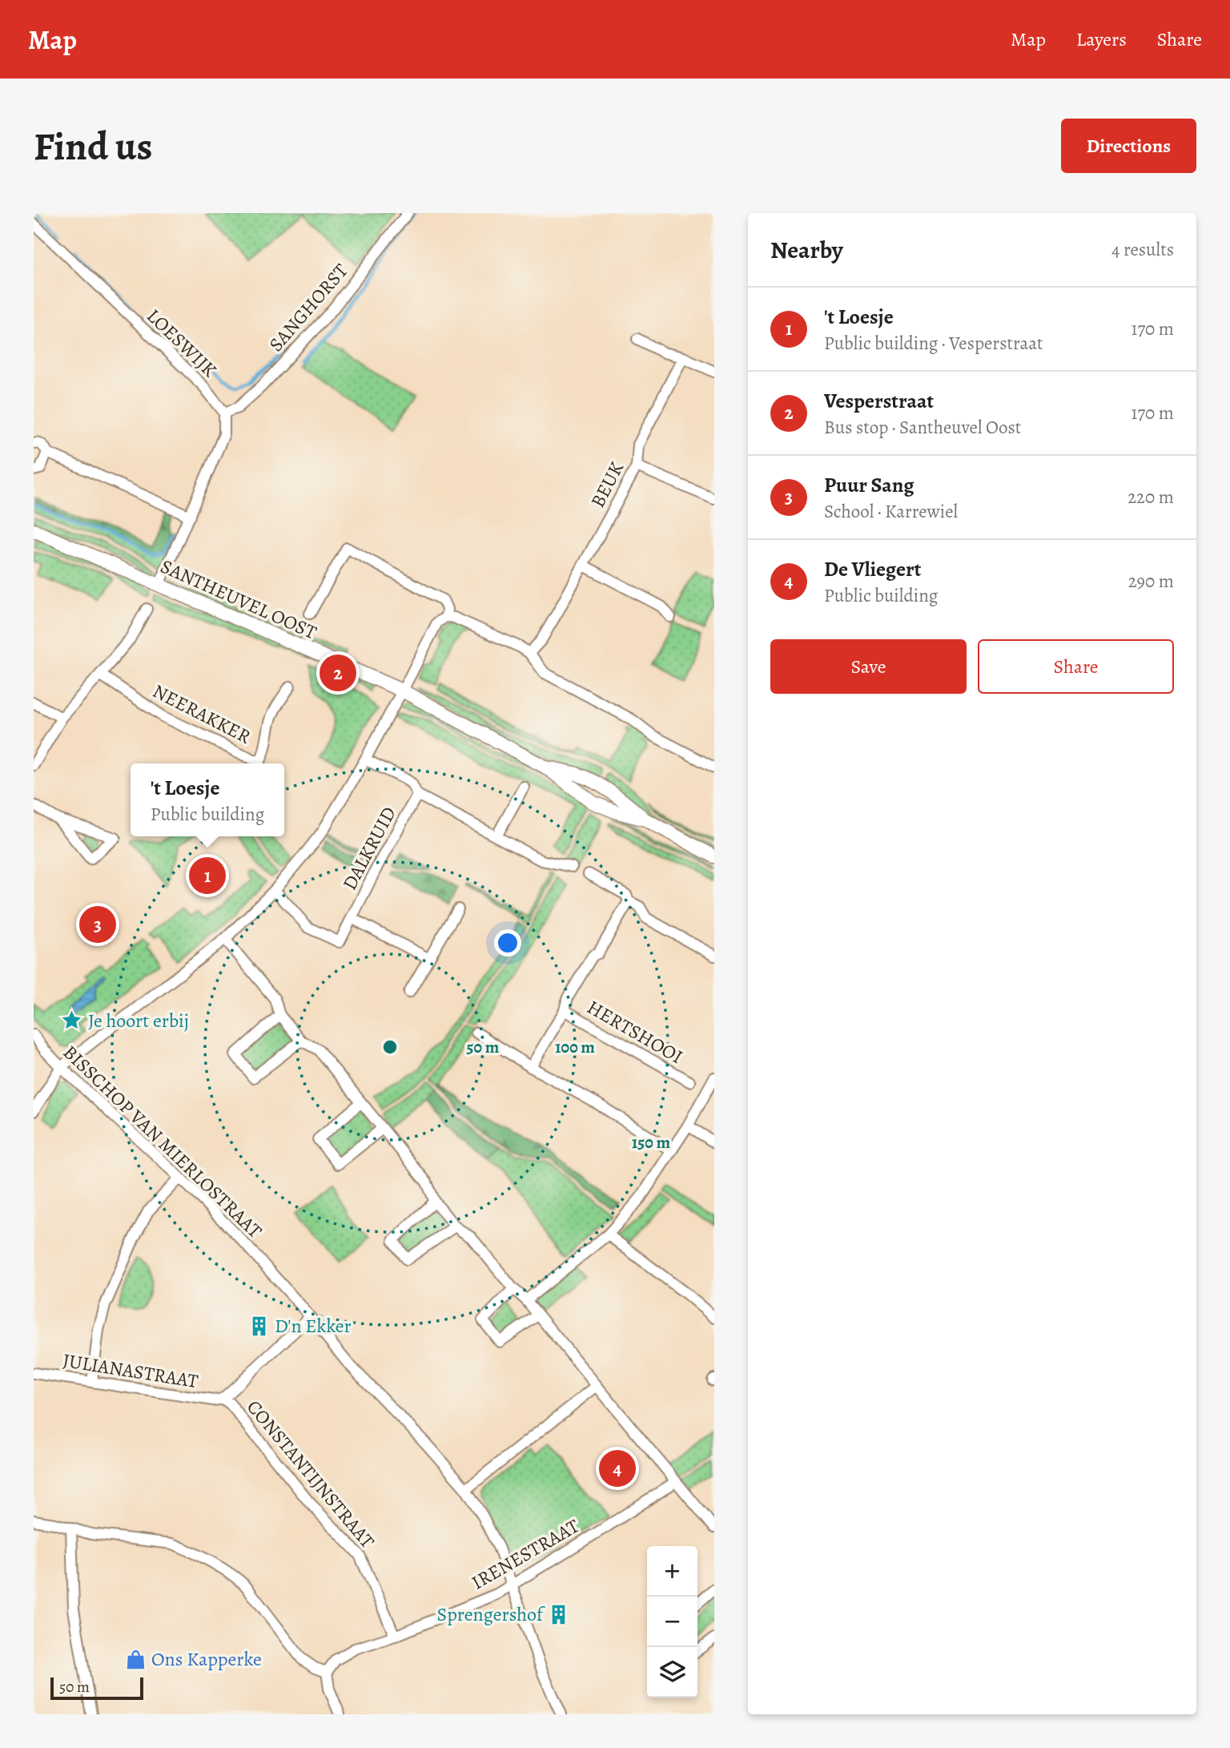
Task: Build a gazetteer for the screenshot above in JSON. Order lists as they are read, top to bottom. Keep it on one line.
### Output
{"streets":{"street":["SANGHORST","LOESWIJK","BEUK","SANTHEUVEL OOST","NEERAKKER","DALKRUID","HERTSHOOI","BISSCHOP VAN MIERLOSTRAAT","JULIANASTRAAT","CONSTANTIJNSTRAAT","IRENESTRAAT"]},"crossings":[["SANGHORST","LOESWIJK"],["BISSCHOP VAN MIERLOSTRAAT","IRENESTRAAT"],["JULIANASTRAAT","CONSTANTIJNSTRAAT"],["CONSTANTIJNSTRAAT","IRENESTRAAT"]],"places":{"place":["Je hoort erbij"],"building":["D'n Ekker","Sprengershof"],"shop":["Ons Kapperke"]},"scale_bar":"50 m","page":{"header":"Map","nav":["Map","Layers","Share"],"buttons":["Directions",["Save","Share"]],"title":"Find us","heading":["Nearby","4 results"],"list":[{"mark":"1","name":"'t Loesje","note":"Public building · Vesperstraat","value":"170 m"},{"mark":"2","name":"Vesperstraat","note":"Bus stop · Santheuvel Oost","value":"170 m"},{"mark":"3","name":"Puur Sang","note":"School · Karrewiel","value":"220 m"},{"mark":"4","name":"De Vliegert","note":"Public building","value":"290 m"}],"pins":["2","1","3","4"],"popup":["'t Loesje","Public building"],"map_buttons":["+","−"],"scale":"50 m"},"rings":["50 m","100 m","150 m"]}
